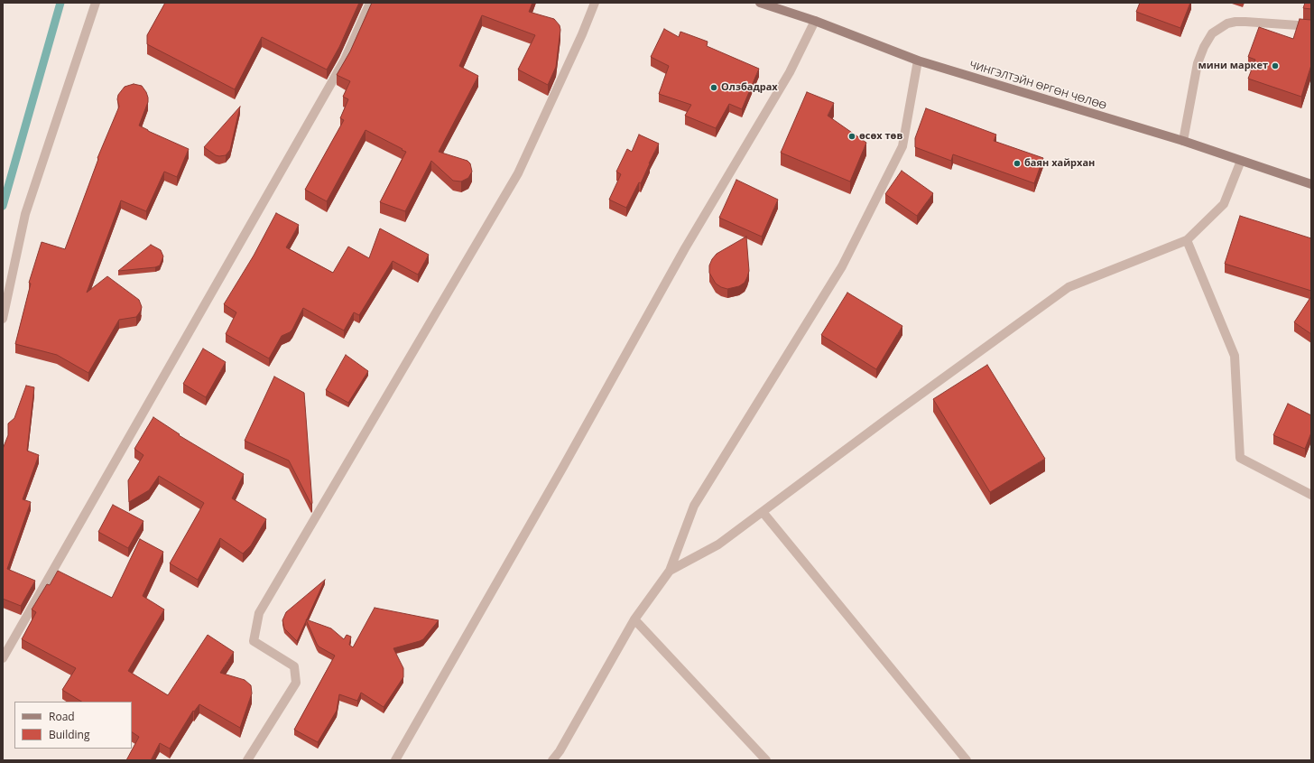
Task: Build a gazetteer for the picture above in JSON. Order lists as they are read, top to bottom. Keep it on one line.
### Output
{"streets":{"main road":["ЧИНГЭЛТЭЙН ӨРГӨН ЧӨЛӨӨ"]},"places":["мини маркет","Олзбадрах","өсөх төв","баян хайрхан"],"legend":["Road","Building"]}
